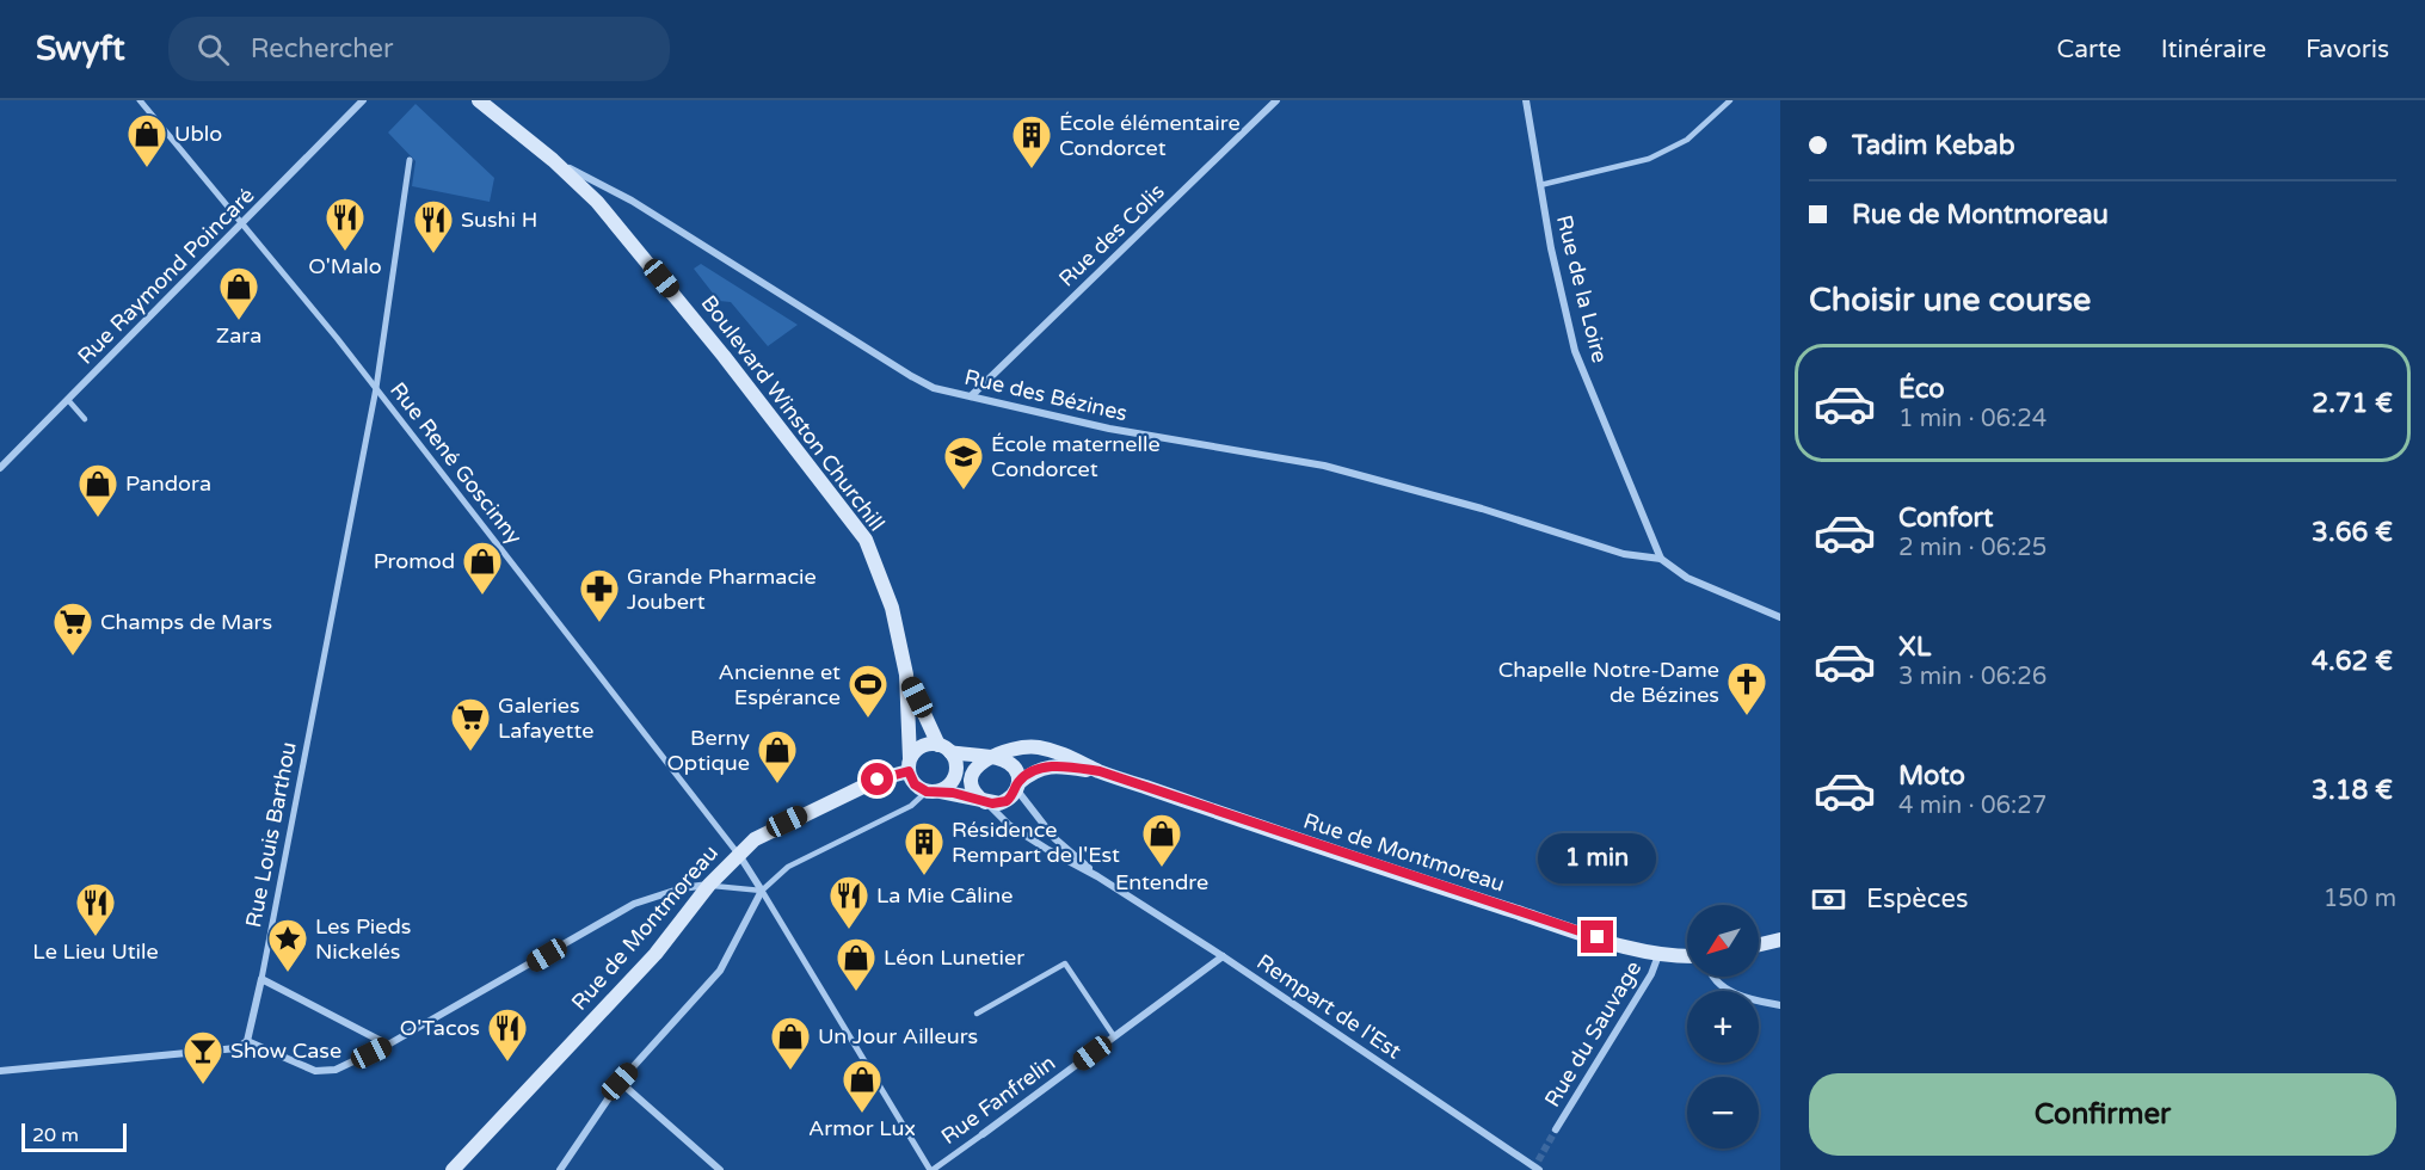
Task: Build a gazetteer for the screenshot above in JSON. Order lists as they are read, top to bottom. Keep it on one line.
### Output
{"streets":{"main road":["Boulevard Winston Churchill","Rue de Montmoreau"],"street":["Rue des Colis","Rue Raymond Poincaré","Rue de la Loire","Rue des Bézines","Rue René Goscinny","Rue Louis Barthou","Rempart de l'Est","Rue du Sauvage","Rue Fanfrelin"]},"crossings":[["Rue des Colis","Rue des Bézines"],["Rue Raymond Poincaré","Rue René Goscinny"],["Rue de la Loire","Rue des Bézines"],["Rue des Bézines","Boulevard Winston Churchill"],["Boulevard Winston Churchill","Rue de Montmoreau"],["Rue René Goscinny","Rue Louis Barthou"],["Rue René Goscinny","Rue de Montmoreau"],["Rue de Montmoreau","Rempart de l'Est"],["Rue de Montmoreau","Rue du Sauvage"],["Rempart de l'Est","Rue Fanfrelin"]],"places":{"shop":["Ublo","Zara","Pandora","Promod","Berny Optique","Entendre","Léon Lunetier","Un Jour Ailleurs","Armor Lux"],"building":["École élémentaire Condorcet","Résidence Rempart de l'Est"],"restaurant":["O'Malo","Sushi H","La Mie Câline","Le Lieu Utile","O'Tacos"],"school or university":["École maternelle Condorcet"],"pharmacy":["Grande Pharmacie Joubert"],"supermarket":["Champs de Mars","Galeries Lafayette"],"church":["Chapelle Notre-Dame de Bézines"],"sports":["Ancienne et Espérance"],"place":["Les Pieds Nickelés"],"bar":["Show Case"]},"scale_bar":"20 m","north":"bottom left","page":{"header":"Swyft","search":"Rechercher","nav":["Carte","Itinéraire","Favoris"],"banner":["Tadim Kebab","Rue de Montmoreau"],"heading":"Choisir une course","list":[{"name":"Éco","note":"1 min · 06:24","value":"2.71 €"},{"name":"Confort","note":"2 min · 06:25","value":"3.66 €"},{"name":"XL","note":"3 min · 06:26","value":"4.62 €"},{"name":"Moto","note":"4 min · 06:27","value":"3.18 €"}],"bubble":"1 min","pay":["Espèces","150 m"],"map_buttons":["+","−"],"buttons":"Confirmer","scale":"20 m"}}
